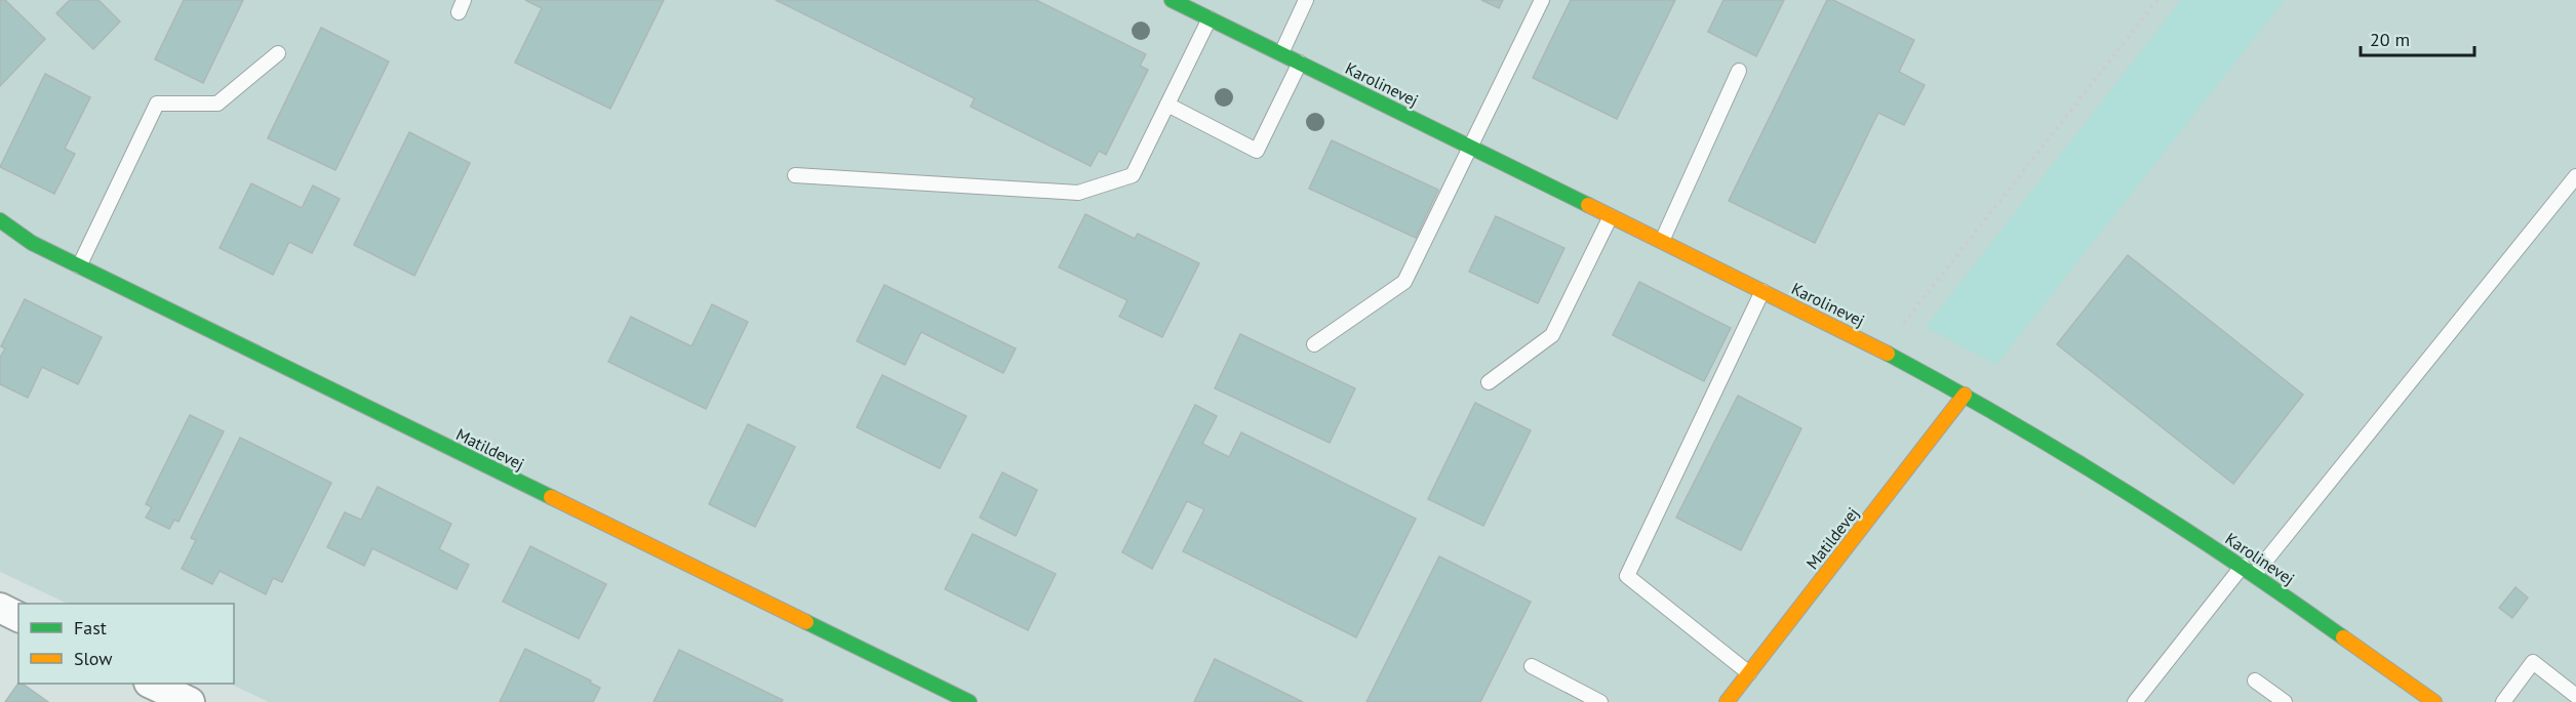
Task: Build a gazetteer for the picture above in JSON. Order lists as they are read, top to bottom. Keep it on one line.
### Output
{"streets":{"street":["Karolinevej","Matildevej"]},"crossings":[["Karolinevej","Matildevej"]],"legend":["Fast","Slow"],"scale_bar":"20 m"}
